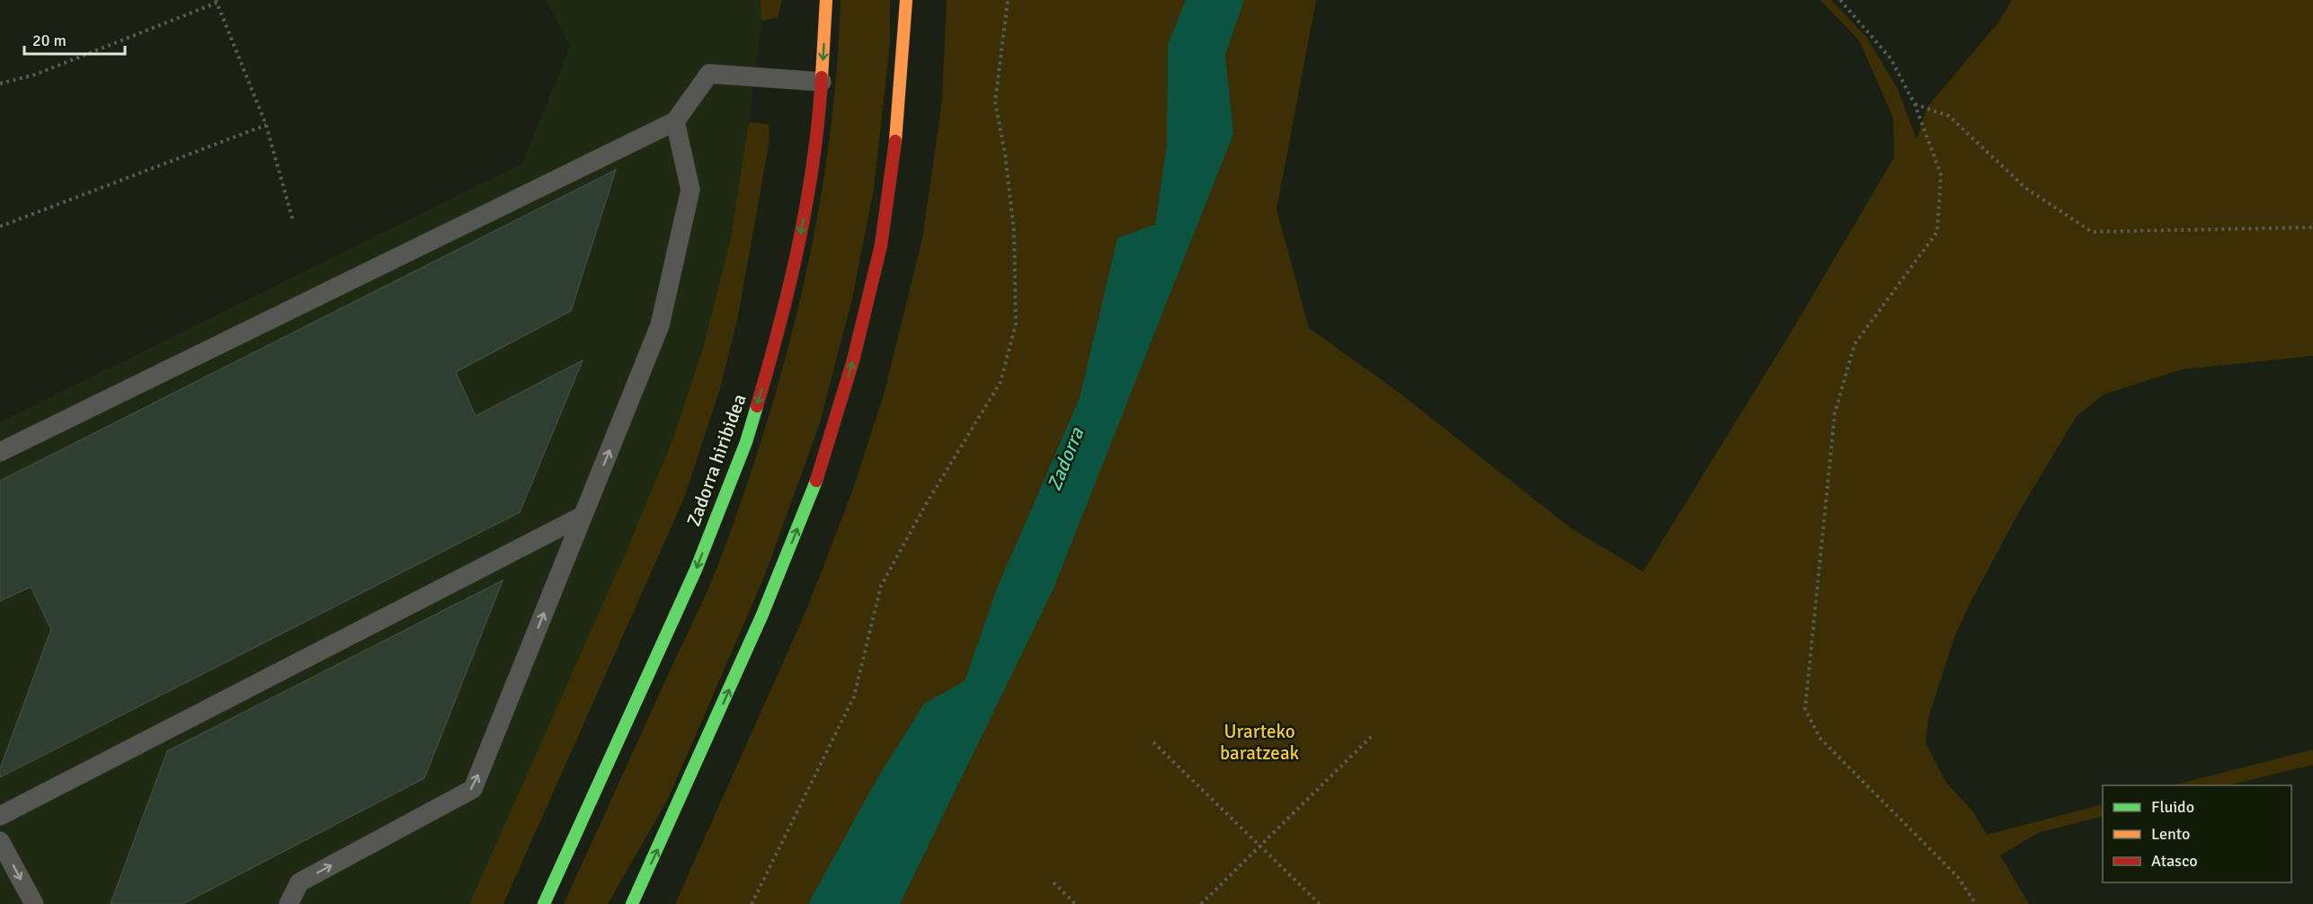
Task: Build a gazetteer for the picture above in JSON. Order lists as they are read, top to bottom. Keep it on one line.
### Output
{"streets":{"main road":["Zadorra hiribidea"]},"water":["Zadorra"],"parks":["Urarteko baratzeak"],"legend":["Fluido","Lento","Atasco"],"scale_bar":"20 m"}
